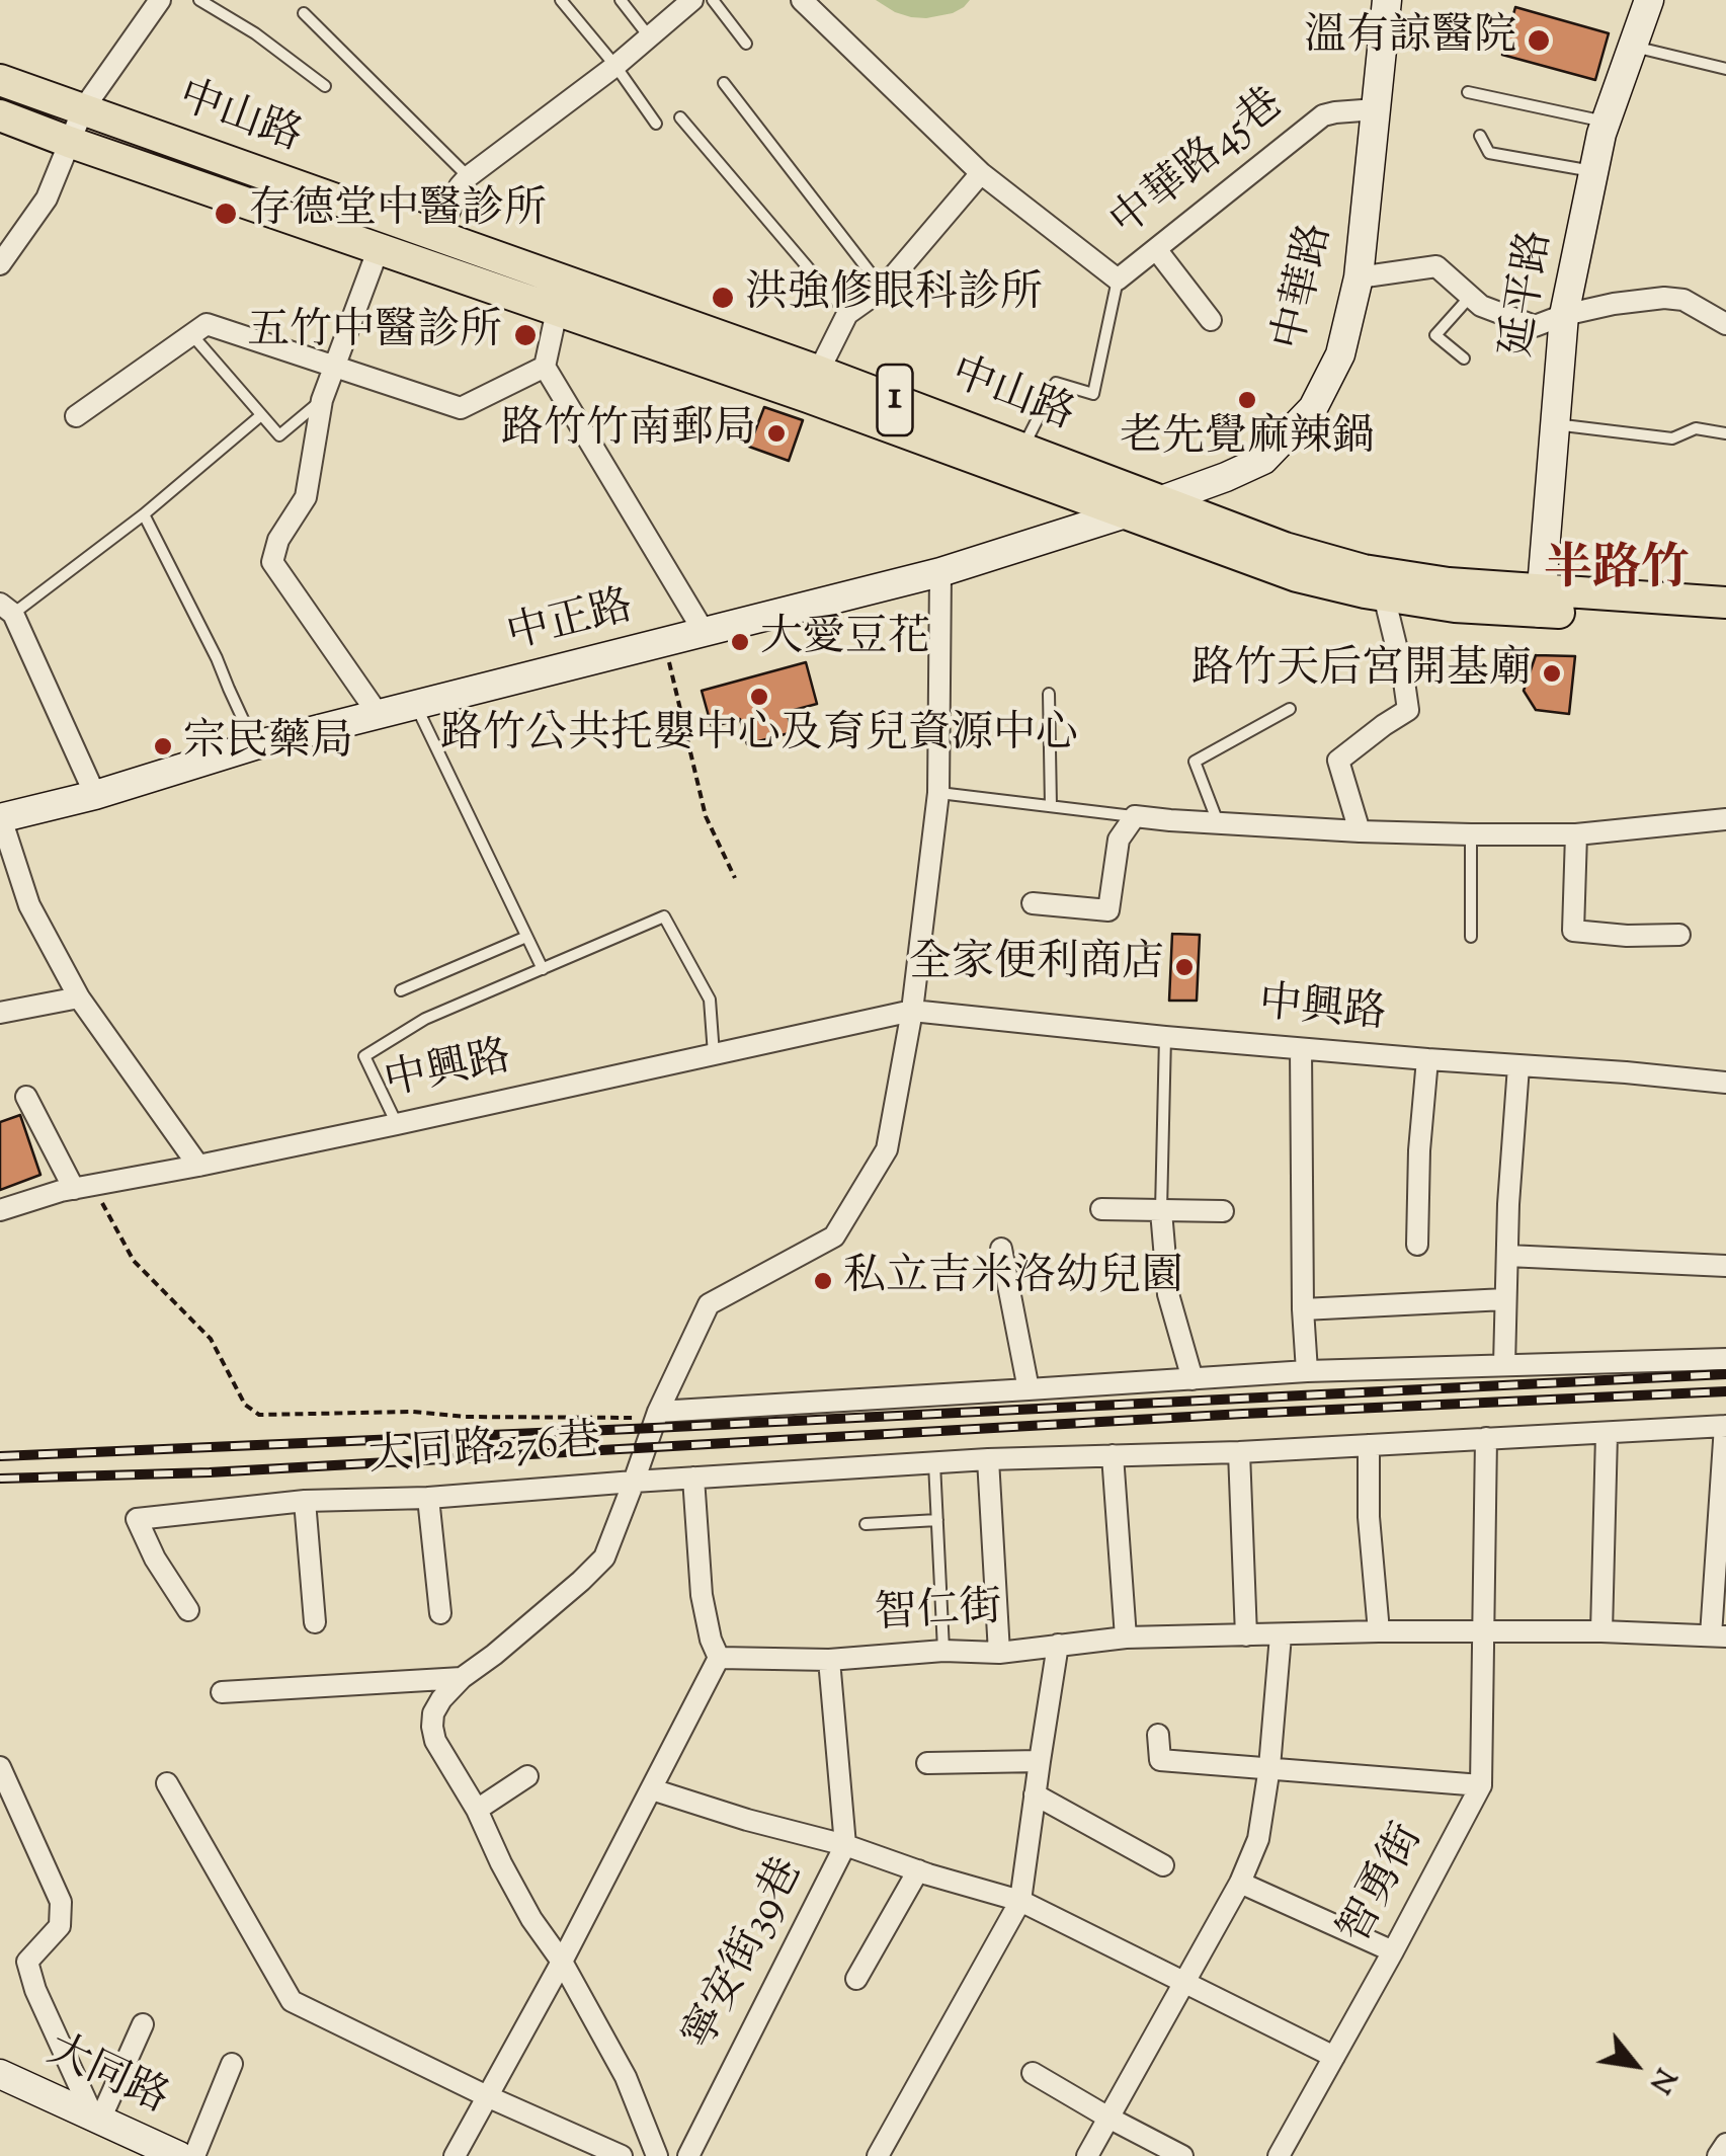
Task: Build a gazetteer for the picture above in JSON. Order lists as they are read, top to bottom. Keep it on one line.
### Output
{"streets":{"main road":["中山路","1"],"street":["中華路45巷","中華路","延平路","中正路","中興路","大同路276巷","智仁街","智勇街","寧安街39巷","大同路"]},"crossings":[["中山路","中華路45巷"],["中山路","中華路"],["中山路","延平路"],["中山路","中正路"],["中華路45巷","中華路"],["中華路","中正路"],["智仁街","智勇街"],["智勇街","寧安街39巷"]],"districts":["半路竹"],"places":["溫有諒醫院","存德堂中醫診所","洪強修眼科診所","五竹中醫診所","老先覺麻辣鍋","路竹竹南郵局","大愛豆花","路竹天后宮開基廟","路竹公共托嬰中心及育兒資源中心","宗民藥局","全家便利商店","私立吉米洛幼兒園"],"north":"bottom right"}
